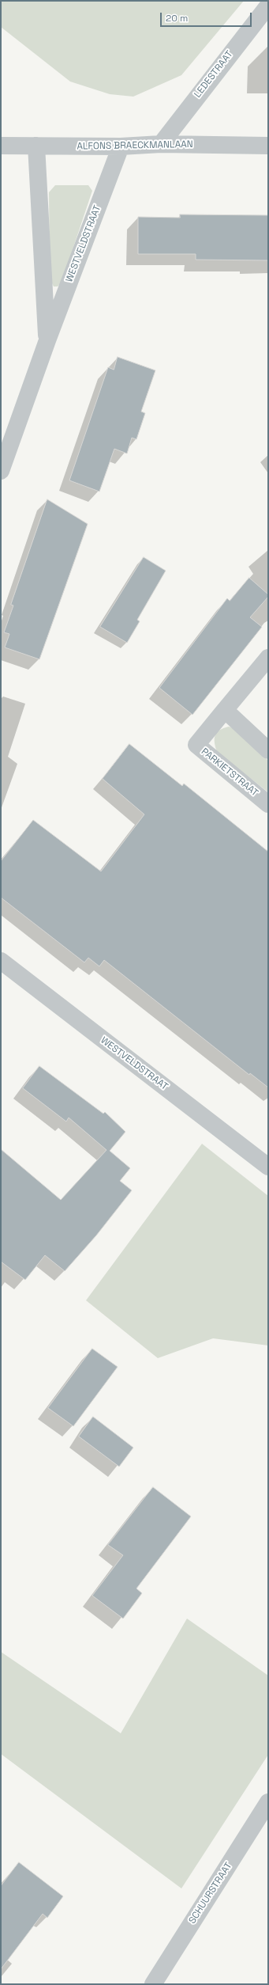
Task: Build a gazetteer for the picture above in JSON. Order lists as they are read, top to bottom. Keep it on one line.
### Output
{"streets":{"street":["LEDESTRAAT","ALFONS BRAECKMANLAAN","WESTVELDSTRAAT","PARKIETSTRAAT","SCHUURSTRAAT"]},"crossings":[["LEDESTRAAT","ALFONS BRAECKMANLAAN"],["ALFONS BRAECKMANLAAN","WESTVELDSTRAAT"]],"scale_bar":"20 m"}
